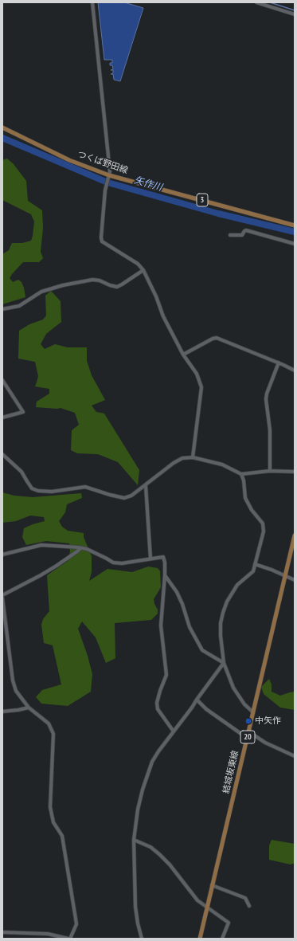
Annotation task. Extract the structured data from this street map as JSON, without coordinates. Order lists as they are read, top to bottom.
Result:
{
  "streets": {
    "main road": [
      "つくば野田線",
      "3",
      "20",
      "結城坂東線"
    ]
  },
  "water": ["矢作川"],
  "places": ["中矢作"]
}
